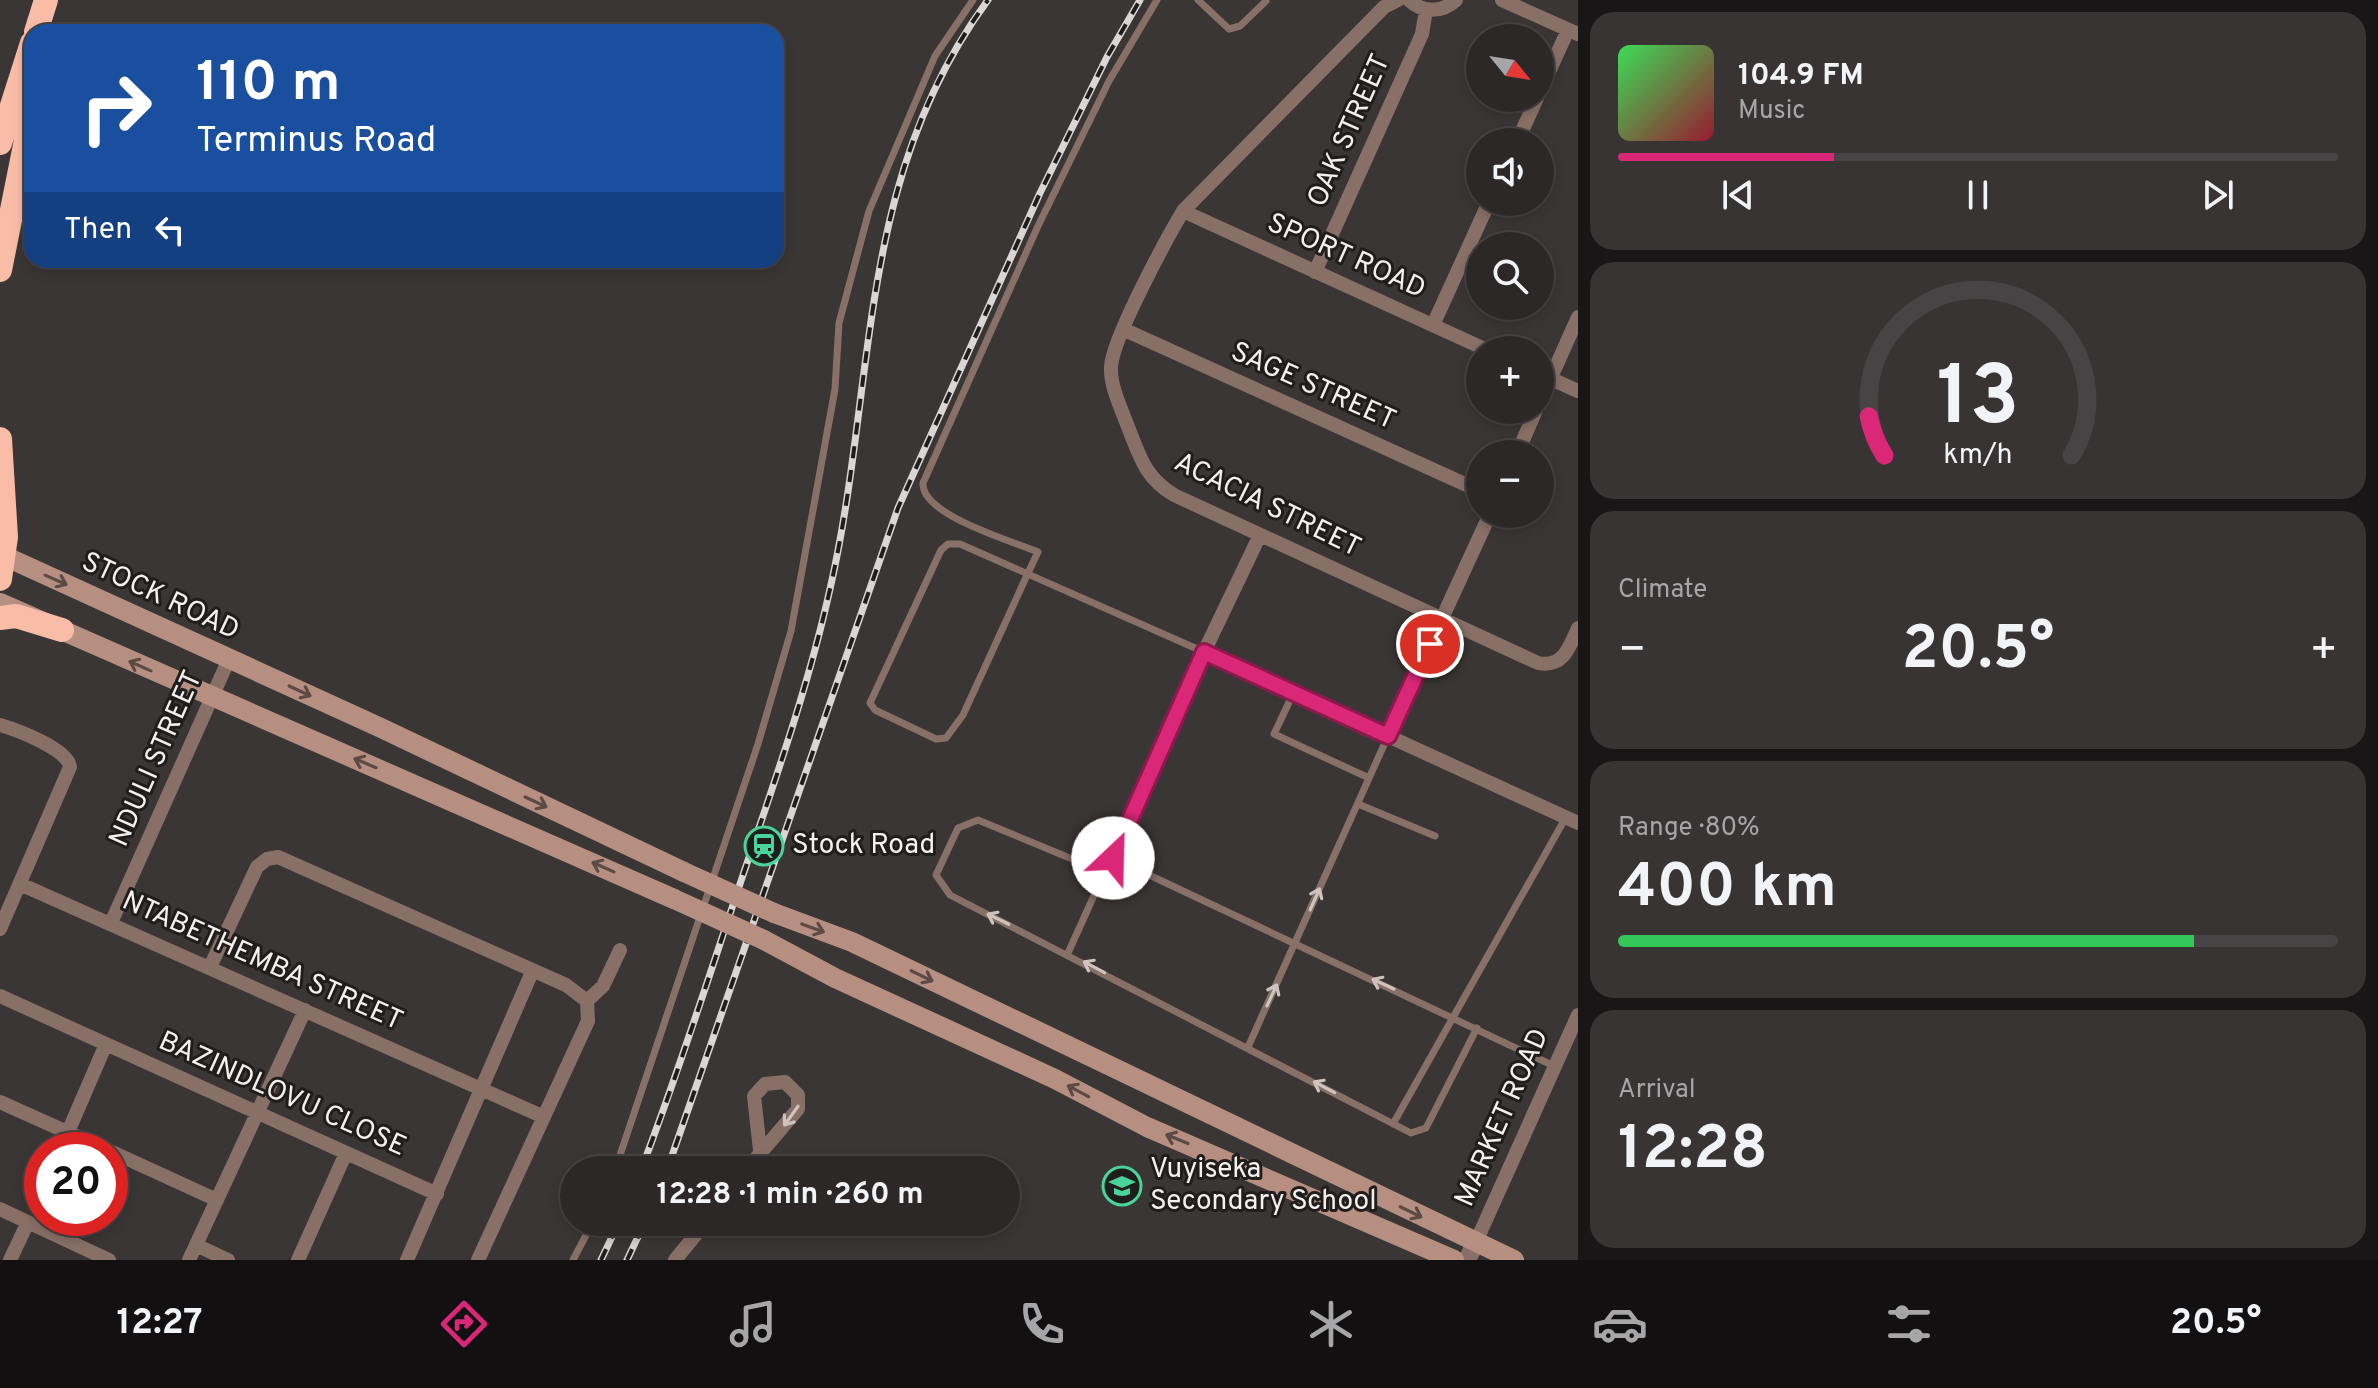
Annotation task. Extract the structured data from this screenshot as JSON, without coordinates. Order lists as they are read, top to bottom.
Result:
{
  "streets": {
    "main road": ["STOCK ROAD"],
    "street": [
      "OAK STREET",
      "SPORT ROAD",
      "SAGE STREET",
      "ACACIA STREET",
      "NDULI STREET",
      "NTABETHEMBA STREET",
      "BAZINDLOVU CLOSE",
      "MARKET ROAD"
    ]
  },
  "crossings": [
    ["OAK STREET", "SPORT ROAD"],
    ["SPORT ROAD", "ACACIA STREET"],
    ["SAGE STREET", "ACACIA STREET"],
    ["STOCK ROAD", "NDULI STREET"],
    ["STOCK ROAD", "MARKET ROAD"],
    ["NDULI STREET", "NTABETHEMBA STREET"]
  ],
  "places": {
    "station": ["Stock Road"],
    "school or university": ["Vuyiseka Secondary School"]
  },
  "north": "bottom right",
  "page": {
    "map_buttons": ["+", "−"],
    "turn": ["110 m", "Terminus Road"],
    "song": ["104.9 FM", "Music"],
    "then": "Then",
    "tile": [
      "Climate",
      ["Range · 80%", "400 km"],
      ["Arrival", "12:28"]
    ],
    "heat": ["−", "20.5°", "+"],
    "limit": "20",
    "trip": "12:28 · 1 min · 260 m",
    "tabs": ["12:27", "20.5°"],
    "gauge": ["13", "km/h"]
  }
}
